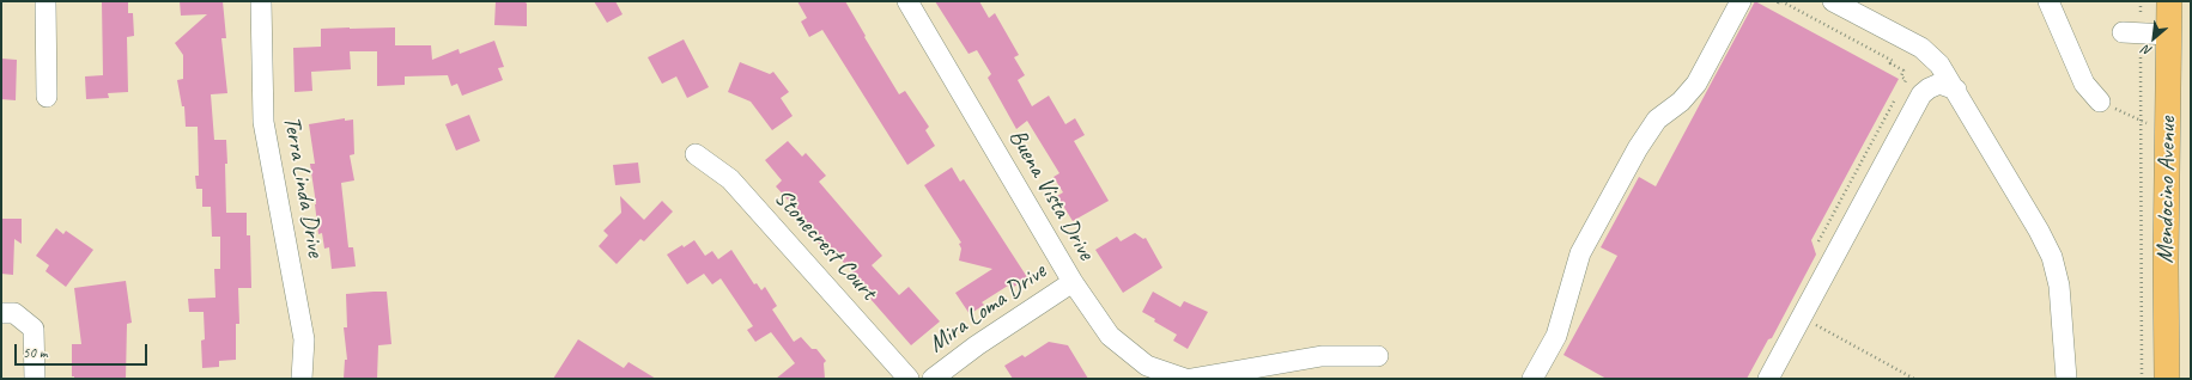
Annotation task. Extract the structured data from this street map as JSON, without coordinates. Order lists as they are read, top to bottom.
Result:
{
  "streets": {
    "main road": ["Mendocino Avenue"],
    "street": [
      "Terra Linda Drive",
      "Buena Vista Drive",
      "Stonecrest Court",
      "Mira Loma Drive"
    ]
  },
  "crossings": [
    ["Buena Vista Drive", "Mira Loma Drive"]
  ],
  "scale_bar": "50 m",
  "north": "bottom left"
}
